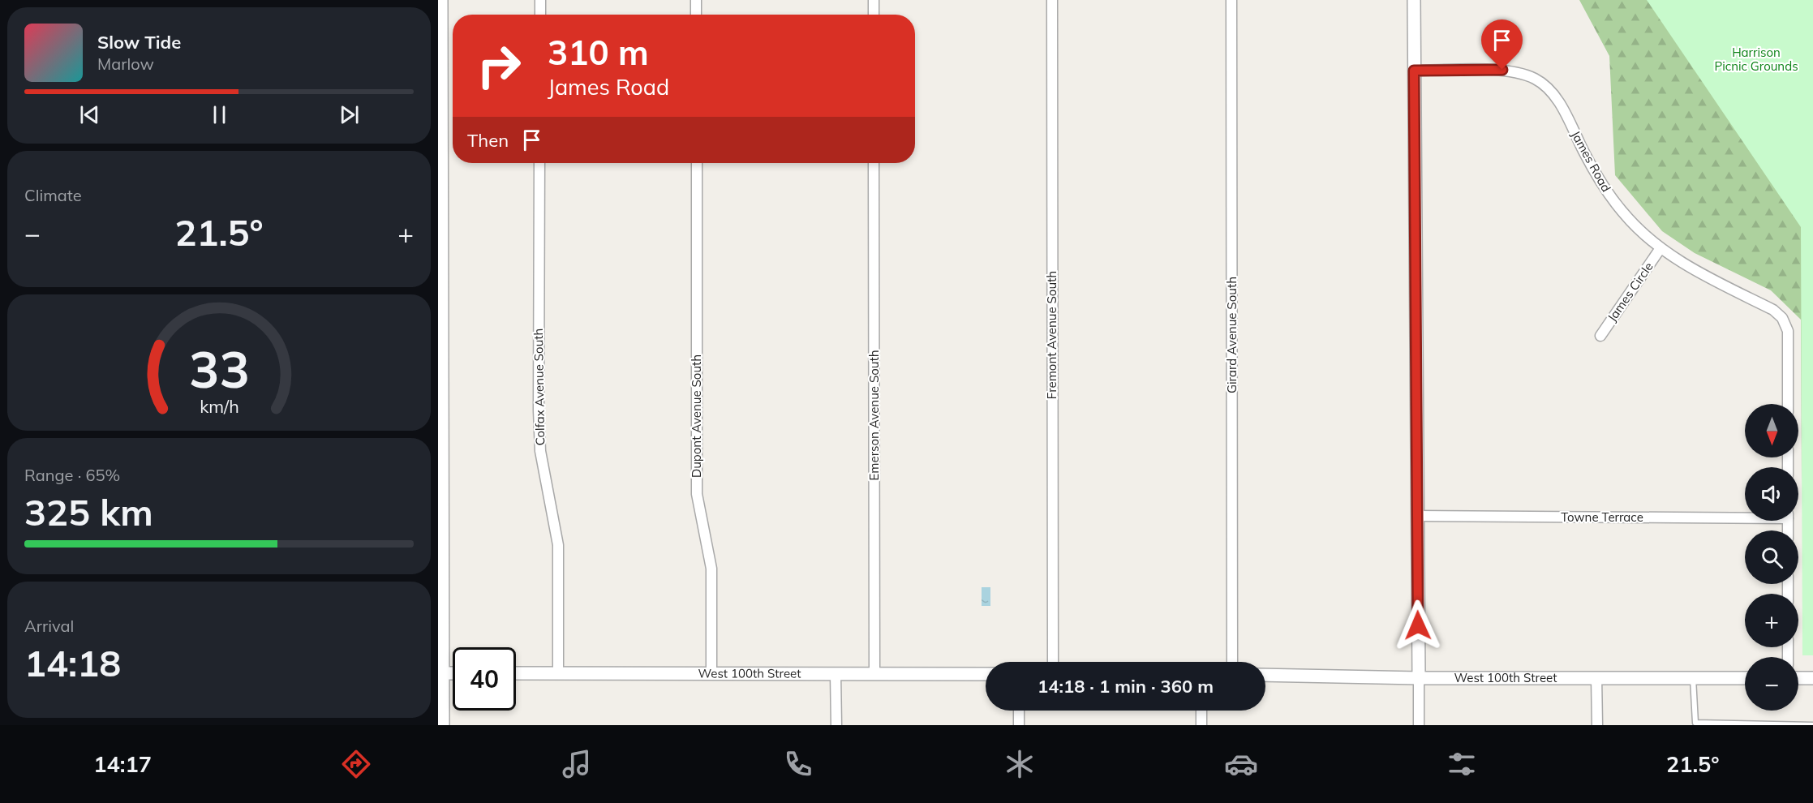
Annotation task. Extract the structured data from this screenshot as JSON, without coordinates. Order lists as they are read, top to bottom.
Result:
{
  "streets": {
    "street": [
      "James Road",
      "James Circle",
      "Fremont Avenue South",
      "Girard Avenue South",
      "Colfax Avenue South",
      "Emerson Avenue South",
      "Dupont Avenue South",
      "Towne Terrace",
      "West 100th Street"
    ]
  },
  "crossings": [
    ["James Road", "James Circle"],
    ["Colfax Avenue South", "West 100th Street"],
    ["Emerson Avenue South", "West 100th Street"],
    ["Dupont Avenue South", "West 100th Street"]
  ],
  "parks": ["Harrison Picnic Grounds"],
  "north": "bottom",
  "page": {
    "turn": ["310 m", "James Road"],
    "song": ["Slow Tide", "Marlow"],
    "then": "Then",
    "tile": [
      "Climate",
      ["Range · 65%", "325 km"],
      ["Arrival", "14:18"]
    ],
    "heat": ["−", "21.5°", "+"],
    "map_buttons": ["+", "−"],
    "limit": "40",
    "trip": "14:18 · 1 min · 360 m",
    "tabs": ["14:17", "21.5°"],
    "gauge": ["33", "km/h"]
  }
}
